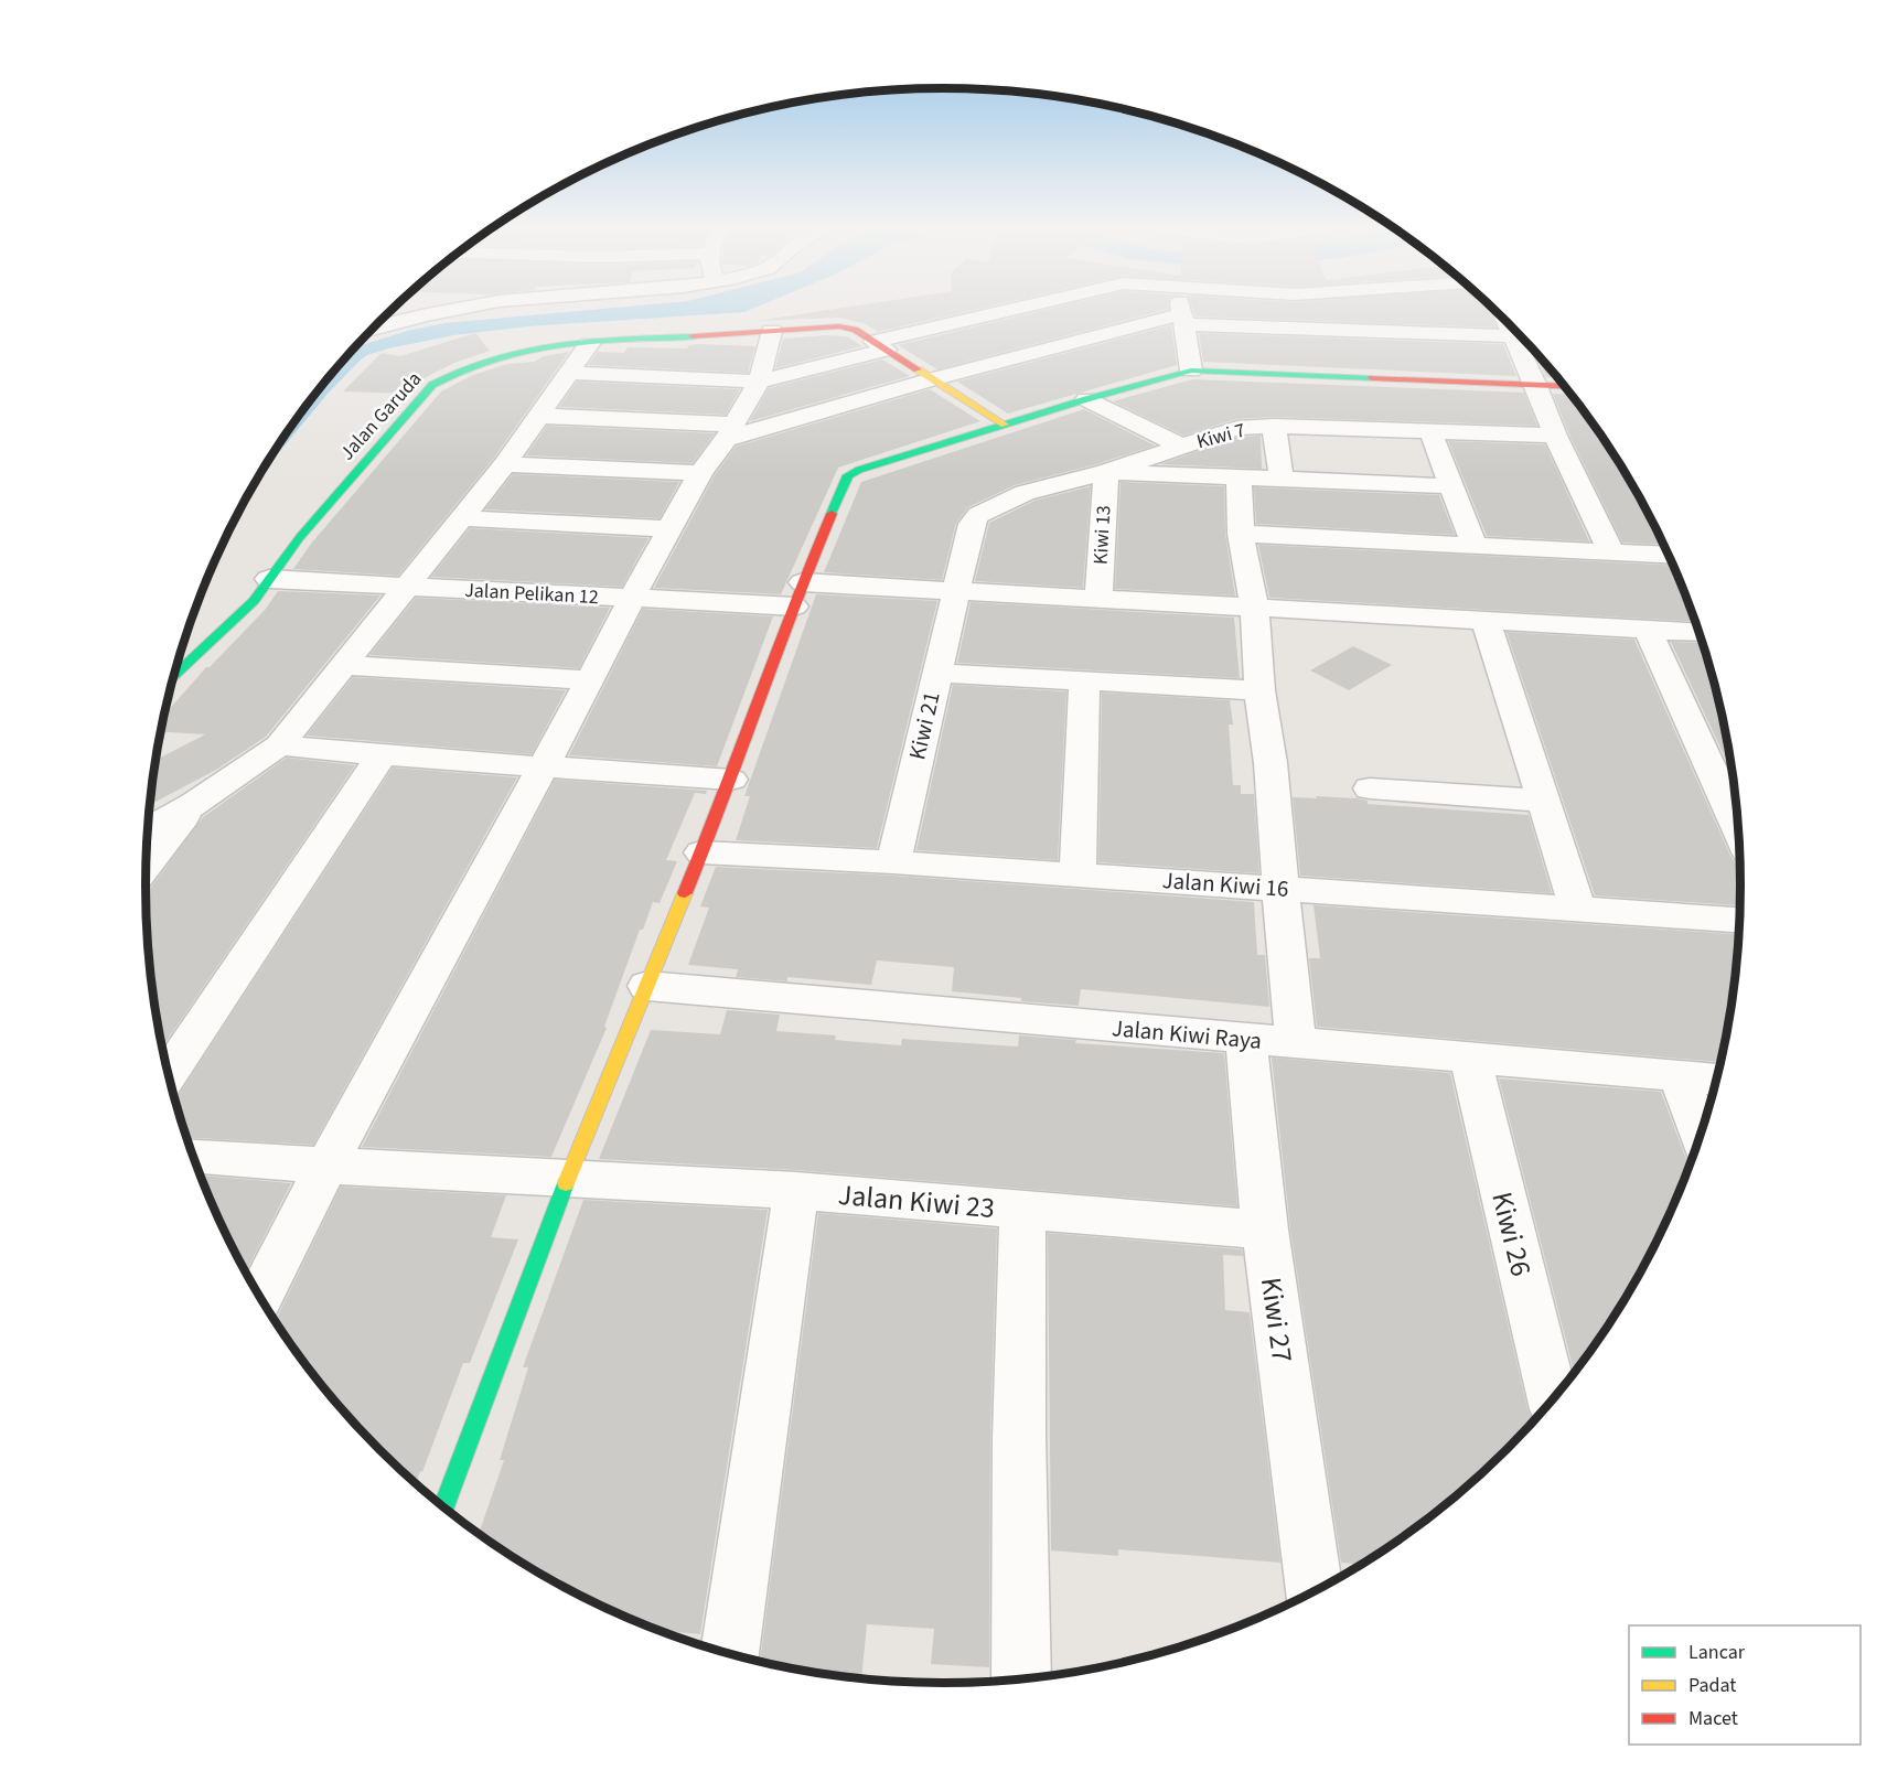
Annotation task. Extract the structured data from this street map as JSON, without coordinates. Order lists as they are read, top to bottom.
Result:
{
  "streets": {
    "street": [
      "Jalan Garuda",
      "Kiwi 7",
      "Kiwi 13",
      "Jalan Pelikan 12",
      "Kiwi 21",
      "Jalan Kiwi 16",
      "Jalan Kiwi Raya",
      "Jalan Kiwi 23",
      "Kiwi 26",
      "Kiwi 27"
    ]
  },
  "crossings": [
    ["Jalan Garuda", "Jalan Pelikan 12"],
    ["Kiwi 7", "Kiwi 13"],
    ["Kiwi 7", "Jalan Pelikan 12"],
    ["Kiwi 7", "Kiwi 21"],
    ["Kiwi 13", "Jalan Pelikan 12"],
    ["Jalan Pelikan 12", "Kiwi 21"],
    ["Kiwi 21", "Jalan Kiwi 16"],
    ["Jalan Kiwi Raya", "Kiwi 26"],
    ["Jalan Kiwi Raya", "Kiwi 27"],
    ["Jalan Kiwi 23", "Kiwi 27"]
  ],
  "legend": ["Lancar", "Padat", "Macet"]
}
